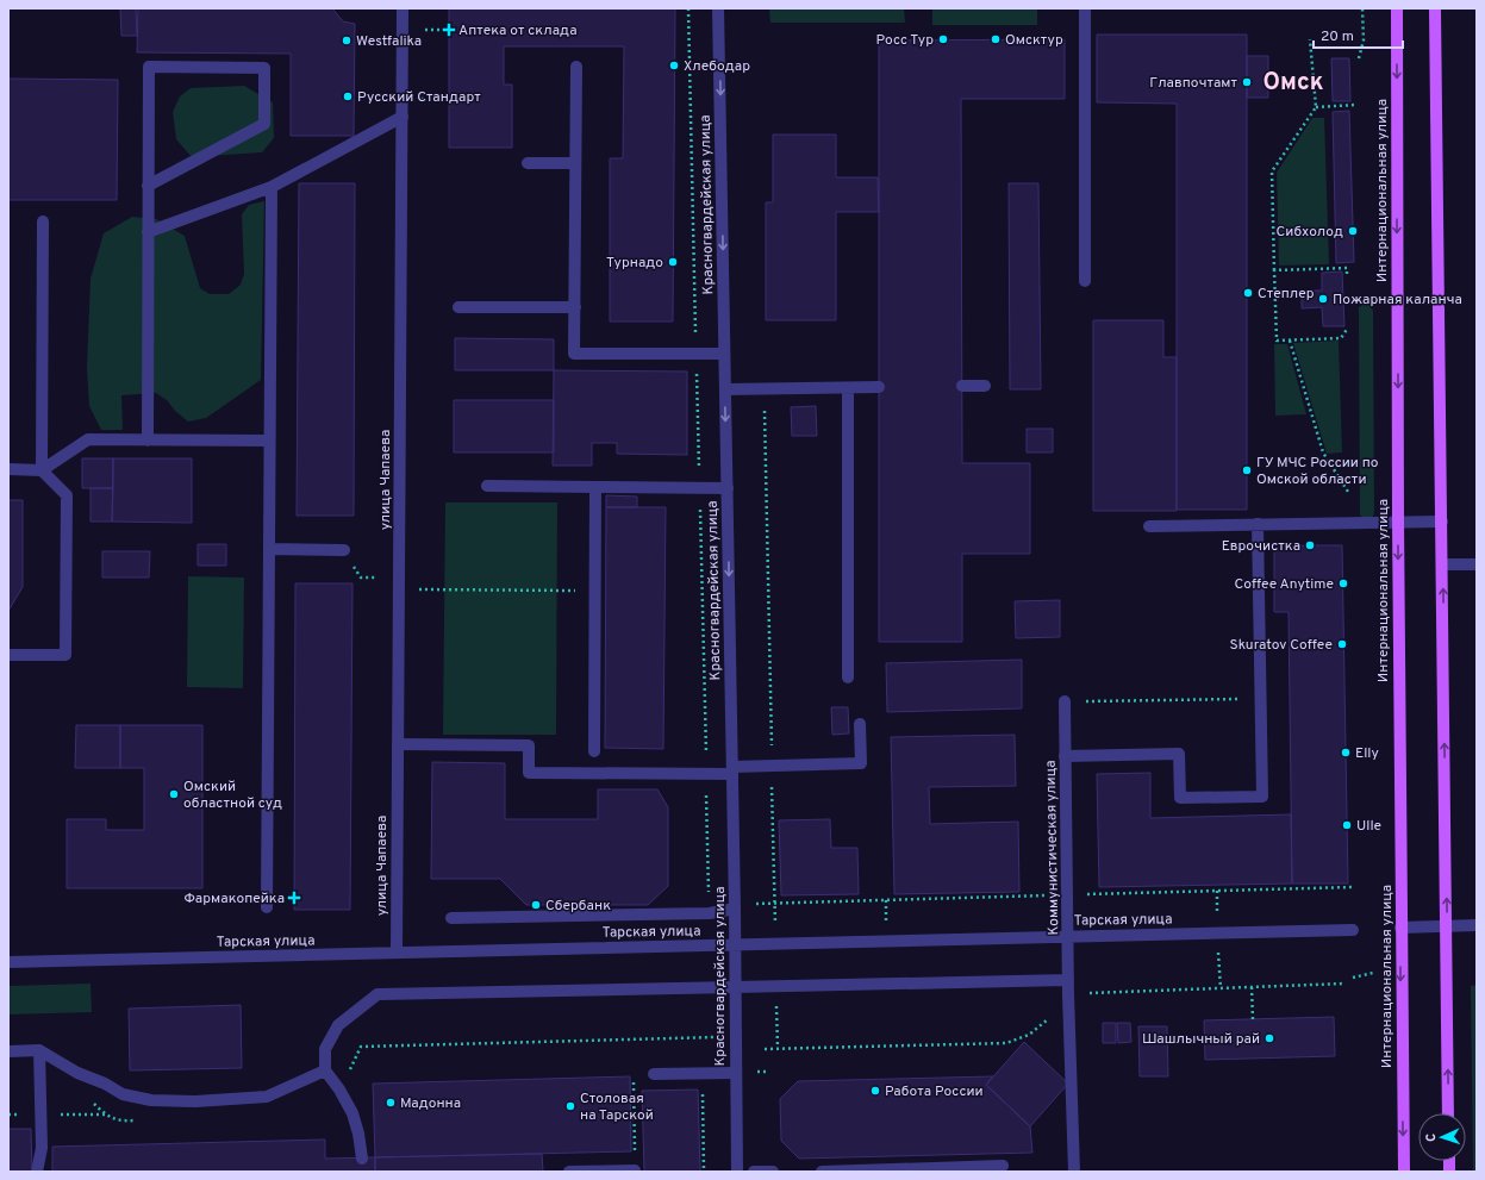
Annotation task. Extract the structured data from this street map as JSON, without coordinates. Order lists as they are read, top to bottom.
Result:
{
  "streets": {
    "main road": ["Интернациональная улица"],
    "street": [
      "Красногвардейская улица",
      "улица Чапаева",
      "Коммунистическая улица",
      "Тарская улица"
    ]
  },
  "crossings": [
    ["Красногвардейская улица", "Тарская улица"],
    ["улица Чапаева", "Тарская улица"],
    ["Коммунистическая улица", "Тарская улица"]
  ],
  "one_way": ["Красногвардейская улица"],
  "districts": ["Омск"],
  "places": {
    "health": ["Аптека от склада", "Фармакопейка"],
    "other": [
      "Росс Тур",
      "Омсктур",
      "Westfalika",
      "Хлебодар",
      "Главпочтамт",
      "Русский Стандарт",
      "Сибхолод",
      "Турнадо",
      "Степлер",
      "Пожарная каланча",
      "ГУ МЧС России по Омской области",
      "Еврочистка",
      "Coffee Anytime",
      "Skuratov Coffee",
      "Elly",
      "Омский областной суд",
      "Ulle",
      "Сбербанк",
      "Шашлычный рай",
      "Работа России",
      "Мадонна",
      "Столовая на Тарской"
    ]
  },
  "scale_bar": "20 m",
  "north": "left"
}
